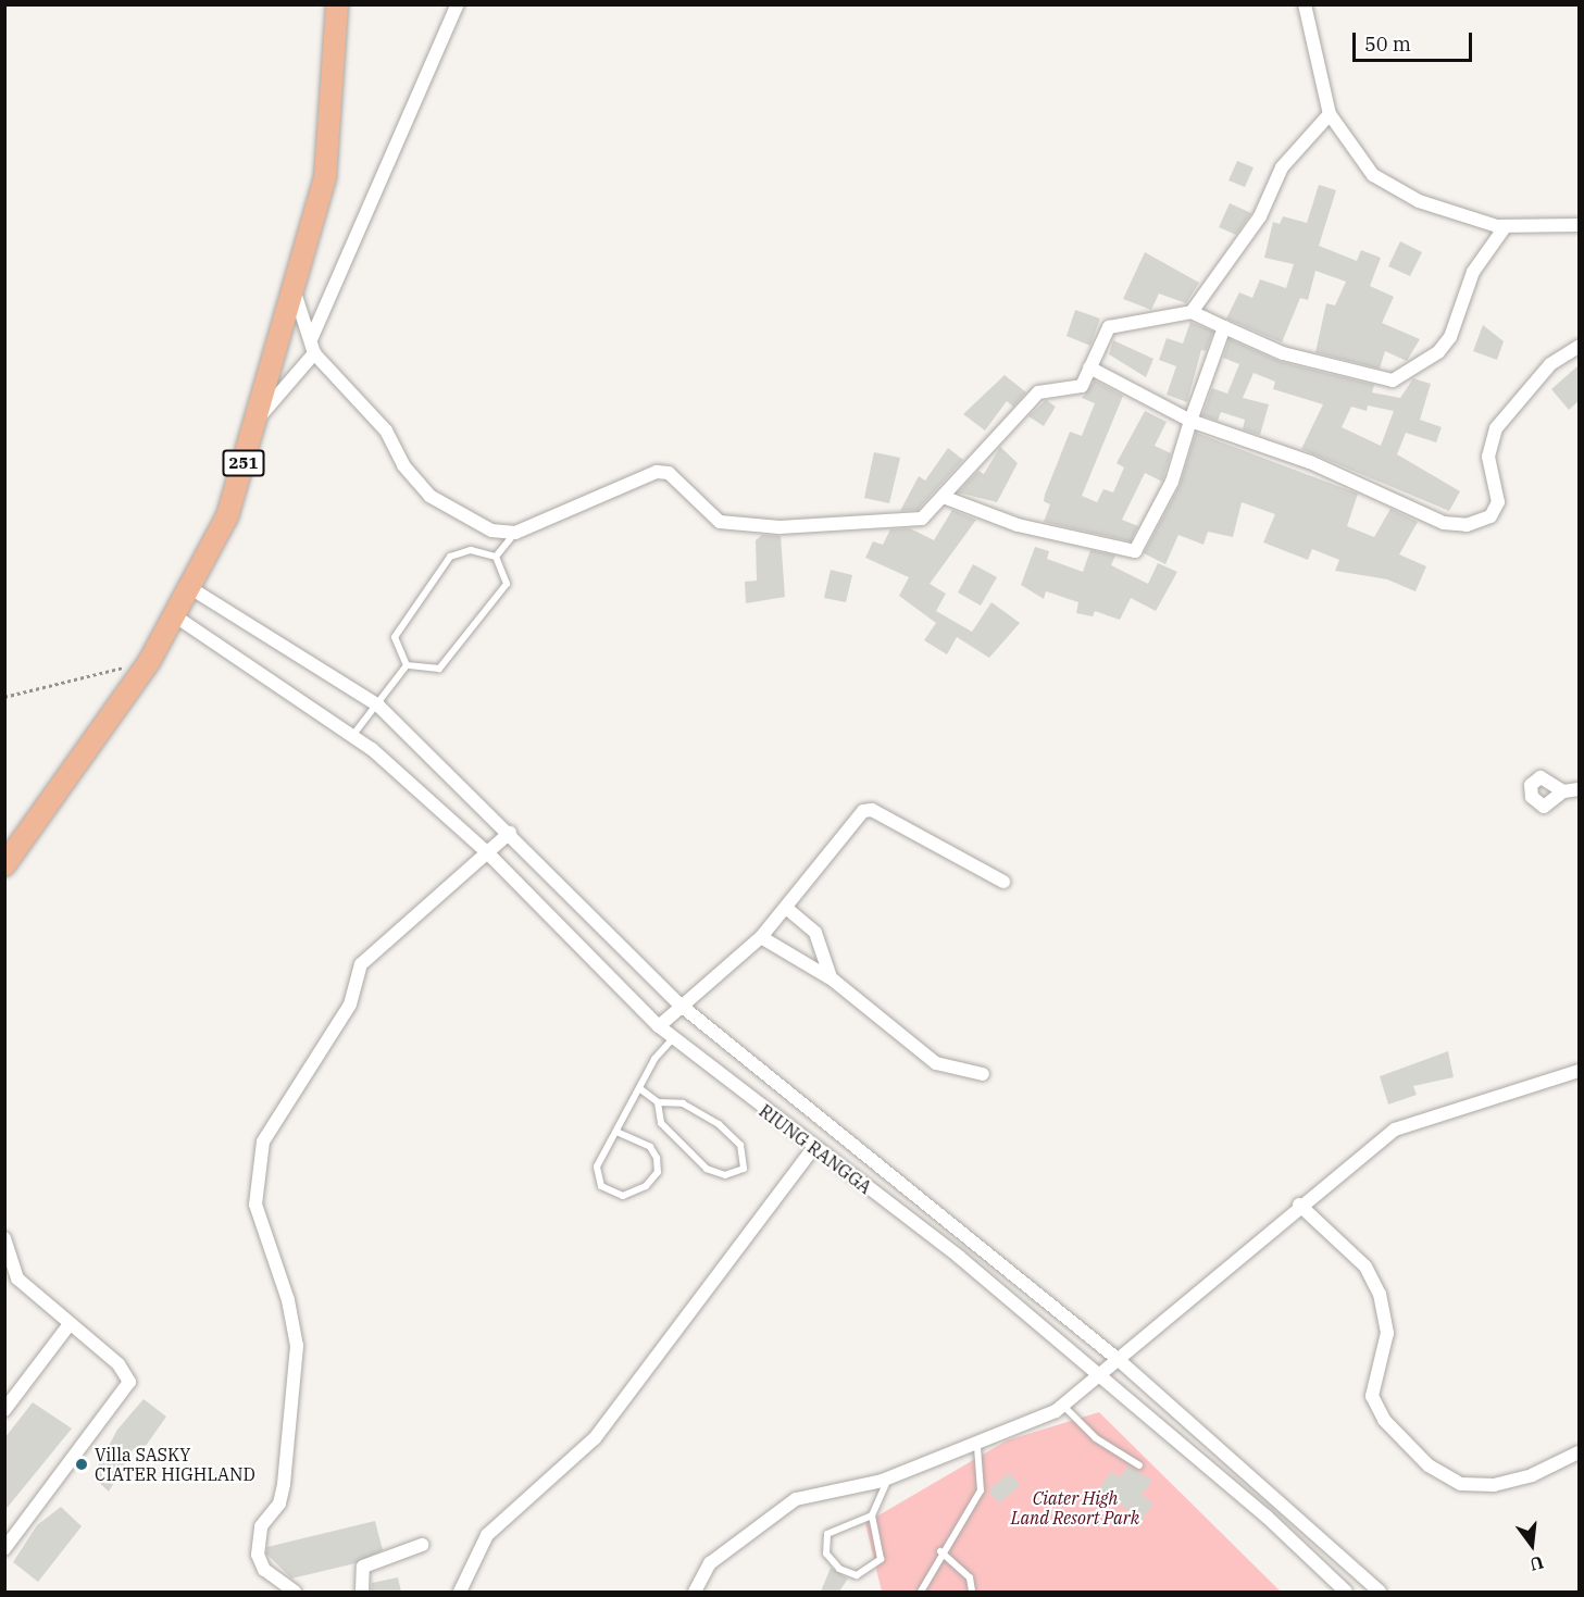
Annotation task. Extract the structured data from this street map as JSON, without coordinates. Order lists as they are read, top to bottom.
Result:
{
  "streets": {
    "main road": ["251"],
    "street": ["RIUNG RANGGA"]
  },
  "crossings": [
    ["251", "RIUNG RANGGA"]
  ],
  "parks": ["Ciater High Land Resort Park"],
  "places": ["Villa SASKY CIATER HIGHLAND"],
  "scale_bar": "50 m",
  "north": "bottom"
}
